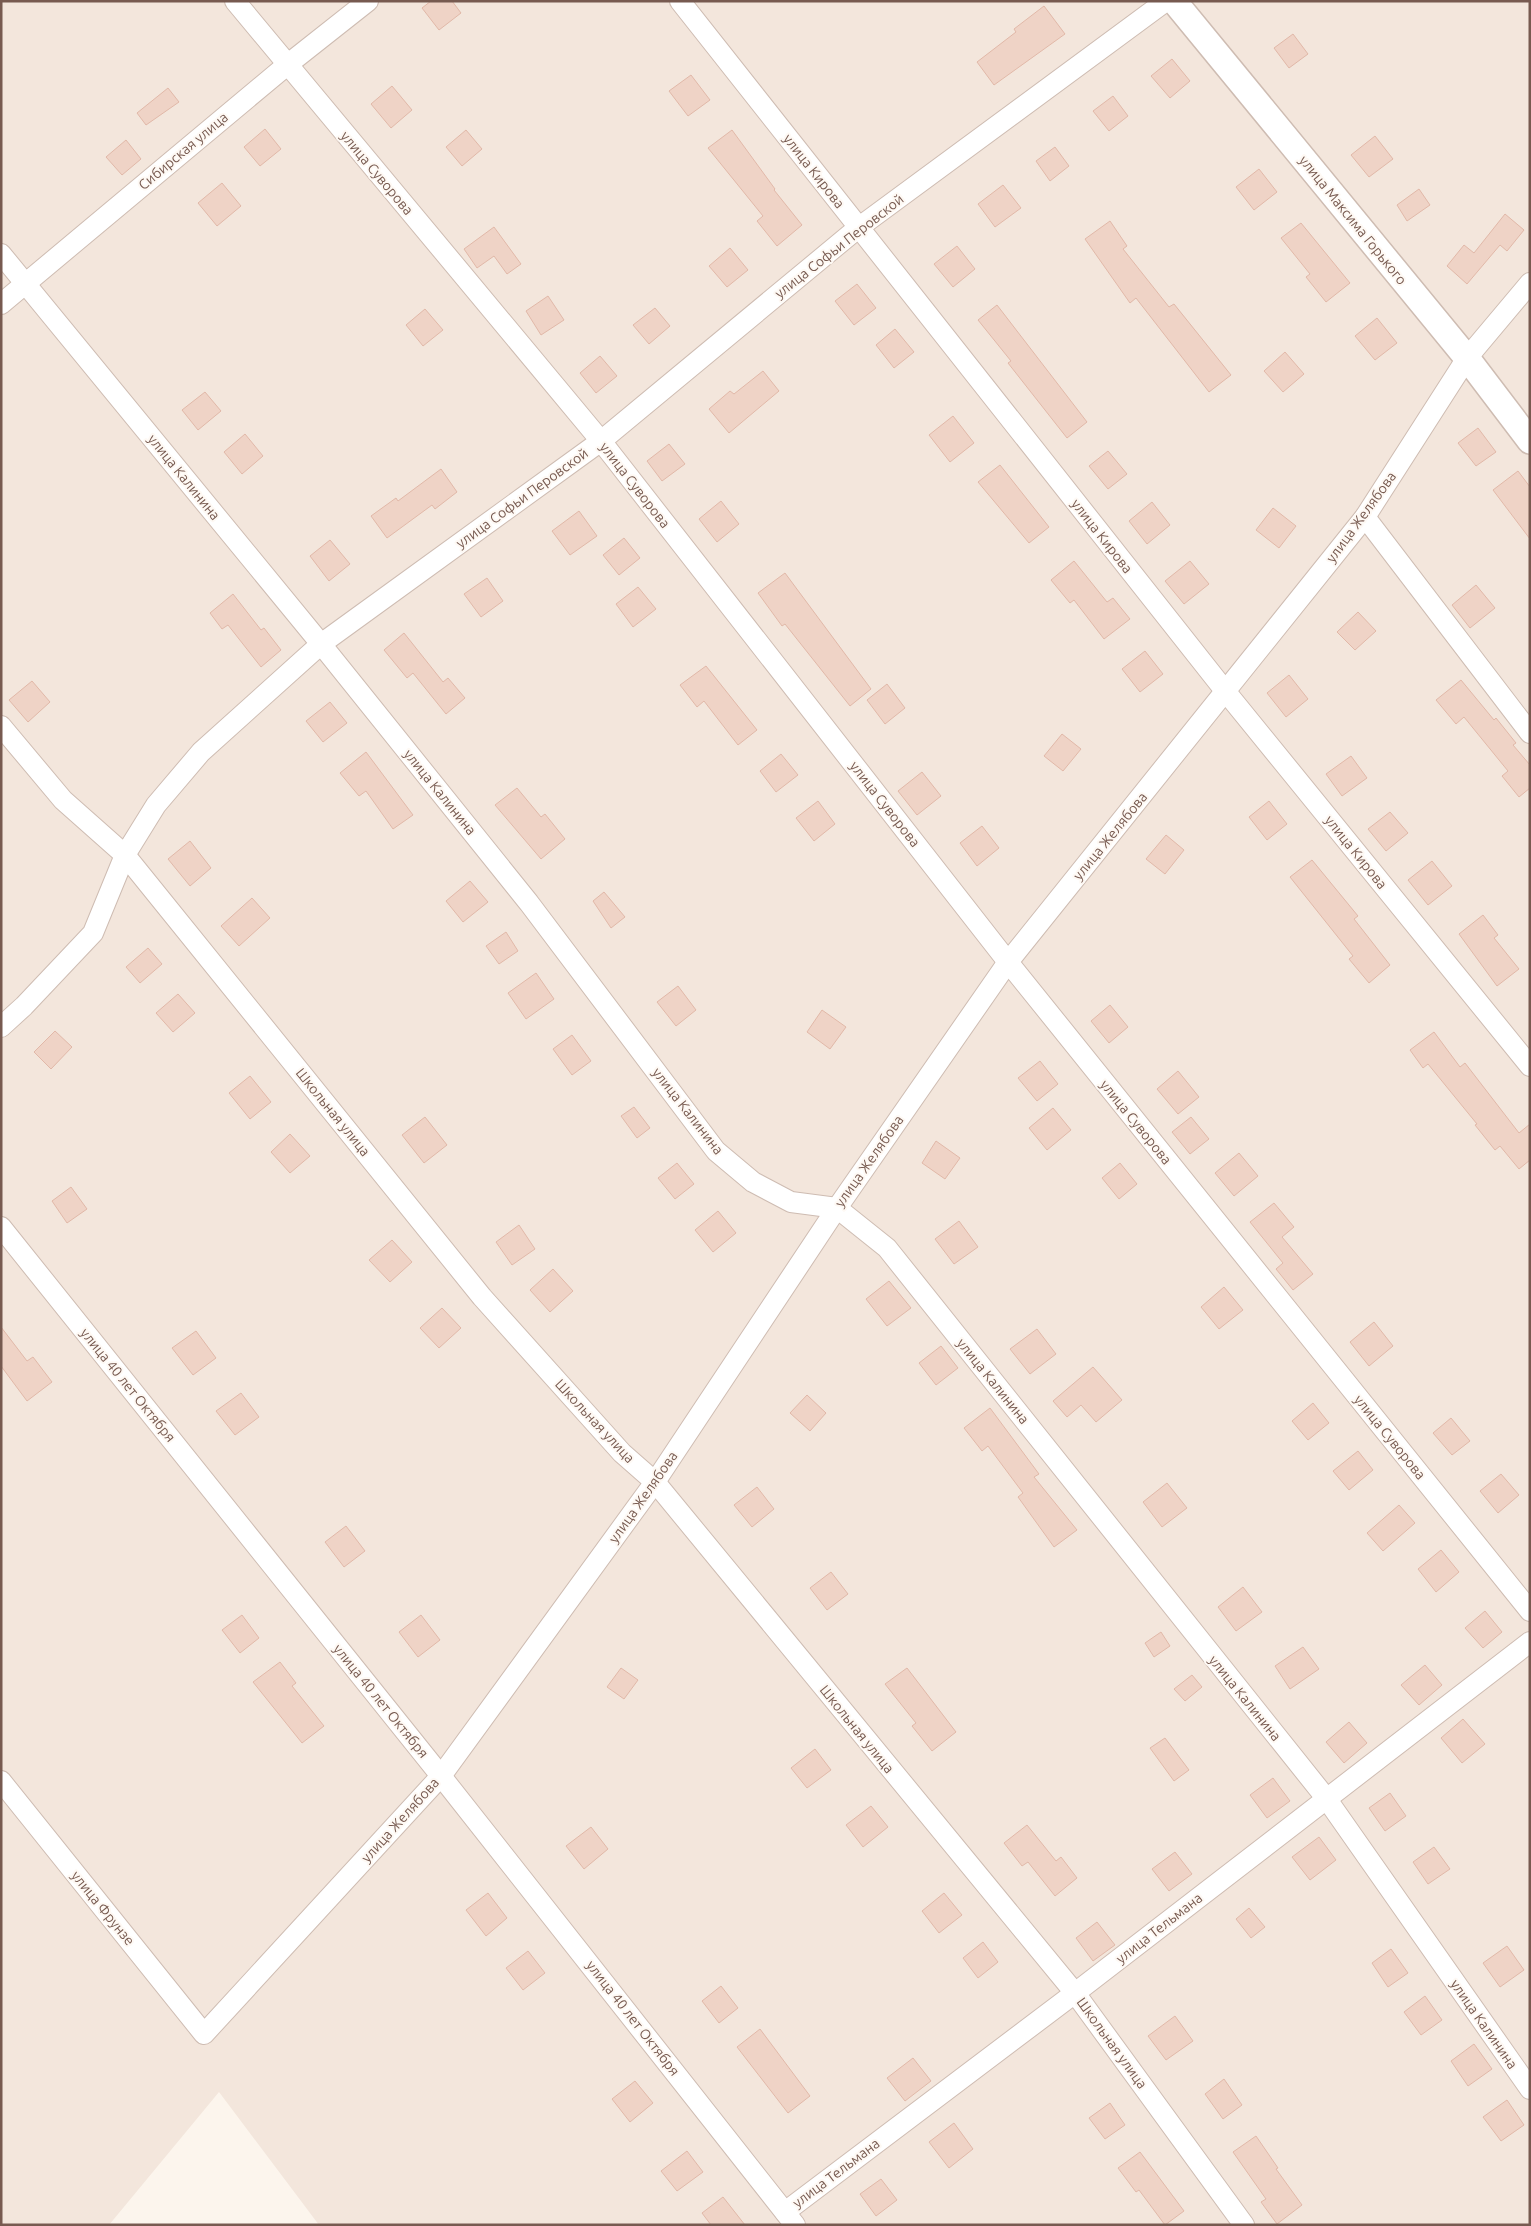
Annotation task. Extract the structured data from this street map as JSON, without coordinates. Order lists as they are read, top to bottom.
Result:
{
  "streets": {
    "street": [
      "Сибирская улица",
      "улица Кирова",
      "улица Суворова",
      "улица Максима Горького",
      "улица Софьи Перовской",
      "улица Калинина",
      "улица Желябова",
      "Школьная улица",
      "улица 40 лет Октября",
      "улица Фрунзе",
      "улица Тельмана"
    ]
  },
  "crossings": [
    ["Сибирская улица", "улица Суворова"],
    ["Сибирская улица", "улица Калинина"],
    ["улица Кирова", "улица Софьи Перовской"],
    ["улица Кирова", "улица Желябова"],
    ["улица Суворова", "улица Софьи Перовской"],
    ["улица Суворова", "улица Желябова"],
    ["улица Максима Горького", "улица Желябова"],
    ["улица Софьи Перовской", "улица Калинина"],
    ["улица Софьи Перовской", "Школьная улица"],
    ["улица Калинина", "улица Желябова"],
    ["улица Калинина", "улица Тельмана"],
    ["улица Желябова", "Школьная улица"],
    ["улица Желябова", "улица 40 лет Октября"],
    ["улица Желябова", "улица Фрунзе"],
    ["Школьная улица", "улица Тельмана"],
    ["улица 40 лет Октября", "улица Тельмана"]
  ]
}
